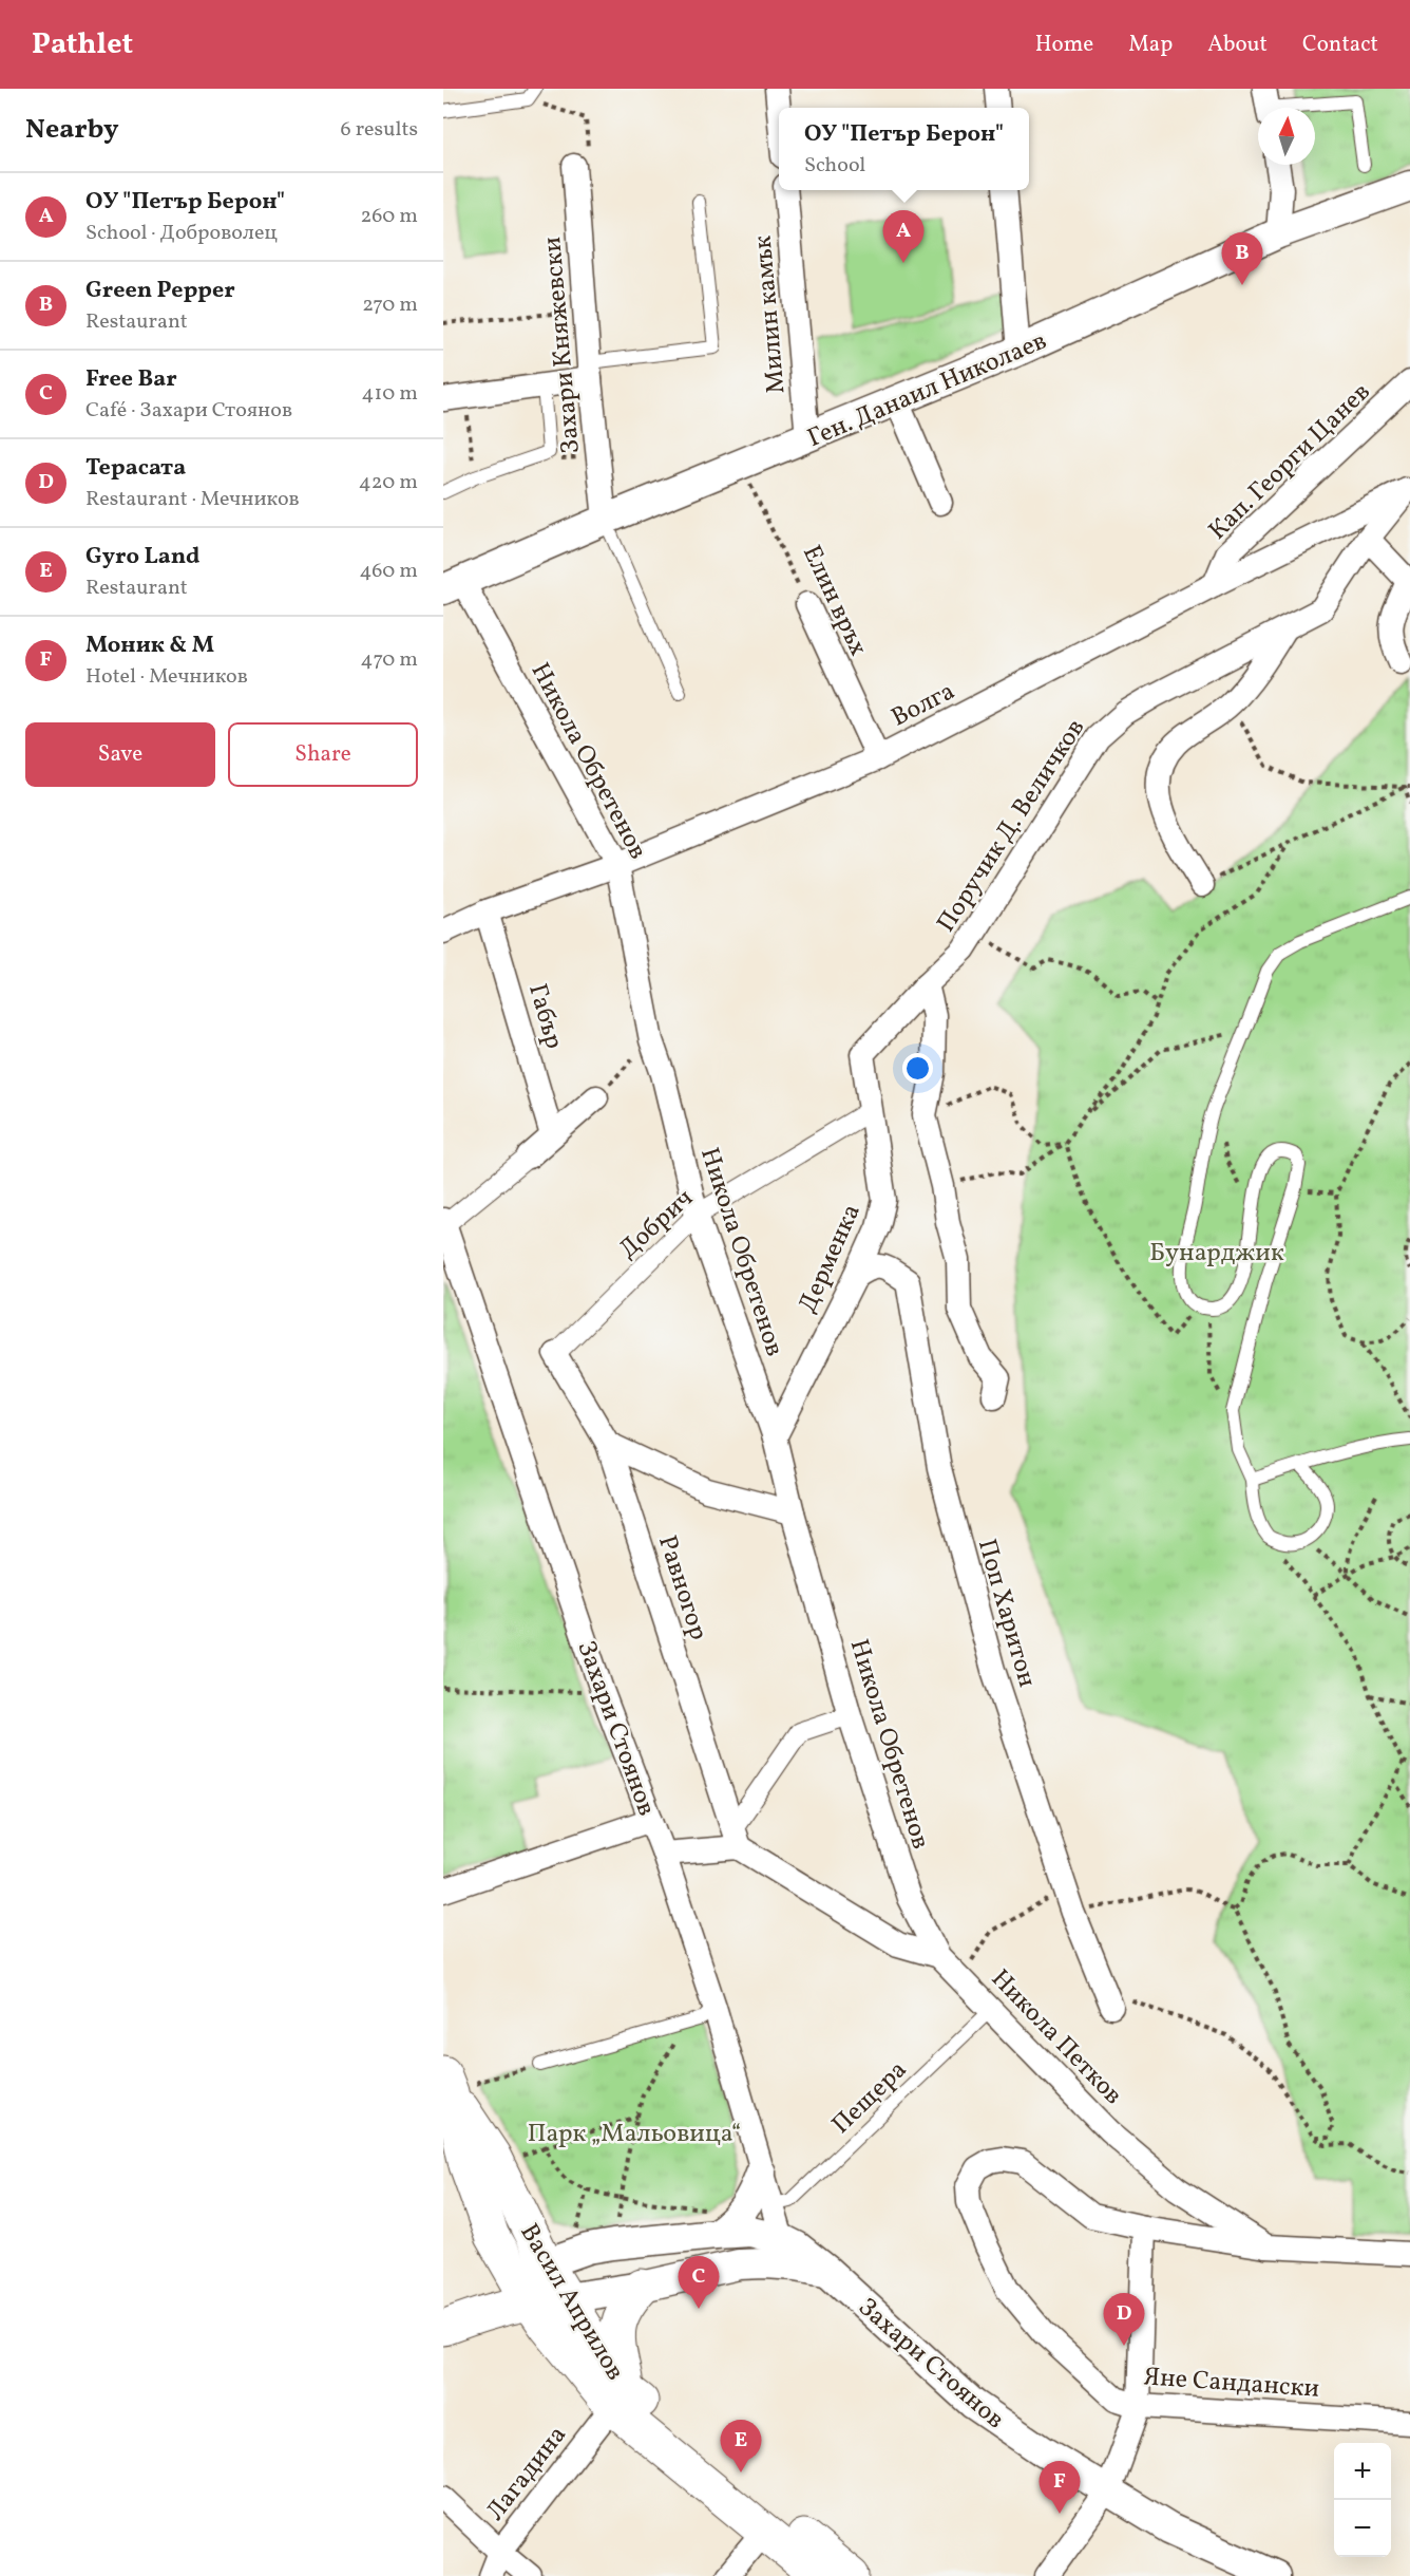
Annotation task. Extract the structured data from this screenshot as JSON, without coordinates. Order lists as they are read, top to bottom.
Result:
{
  "streets": {
    "main road": ["Васил Априлов"],
    "street": [
      "Милин камък",
      "Захари Княжевски",
      "Ген. Данаил Николаев",
      "Кап. Георги Цанев",
      "Елин връх",
      "Волга",
      "Никола Обретенов",
      "Поручик Д. Величков",
      "Габър",
      "Добрич",
      "Дерменка",
      "Равногор",
      "Поп Харитон",
      "Захари Стоянов",
      "Никола Петков",
      "Яне Сандански",
      "Лагадина"
    ],
    "lane": ["Пещера"]
  },
  "crossings": [
    ["Милин камък", "Ген. Данаил Николаев"],
    ["Захари Княжевски", "Ген. Данаил Николаев"],
    ["Ген. Данаил Николаев", "Елин връх"],
    ["Ген. Данаил Николаев", "Никола Обретенов"],
    ["Кап. Георги Цанев", "Волга"],
    ["Елин връх", "Волга"],
    ["Волга", "Никола Обретенов"],
    ["Волга", "Поручик Д. Величков"],
    ["Волга", "Габър"],
    ["Никола Обретенов", "Добрич"],
    ["Никола Обретенов", "Дерменка"],
    ["Никола Обретенов", "Никола Петков"],
    ["Поручик Д. Величков", "Дерменка"],
    ["Добрич", "Дерменка"],
    ["Добрич", "Равногор"],
    ["Дерменка", "Поп Харитон"],
    ["Равногор", "Никола Петков"],
    ["Захари Стоянов", "Пещера"],
    ["Захари Стоянов", "Васил Априлов"],
    ["Никола Петков", "Пещера"],
    ["Никола Петков", "Яне Сандански"],
    ["Васил Априлов", "Лагадина"]
  ],
  "parks": ["Бунарджик", "Парк „Мальовица“"],
  "north": "top",
  "page": {
    "header": "Pathlet",
    "nav": [
      "Home",
      "Map",
      "About",
      "Contact"
    ],
    "heading": ["Nearby", "6 results"],
    "popup": ["ОУ \"Петър Берон\"", "School"],
    "list": [
      {
        "mark": "A",
        "name": "ОУ \"Петър Берон\"",
        "note": "School · Доброволец",
        "value": "260 m"
      },
      {
        "mark": "B",
        "name": "Green Pepper",
        "note": "Restaurant",
        "value": "270 m"
      },
      {
        "mark": "C",
        "name": "Free Bar",
        "note": "Café · Захари Стоянов",
        "value": "410 m"
      },
      {
        "mark": "D",
        "name": "Терасата",
        "note": "Restaurant · Мечников",
        "value": "420 m"
      },
      {
        "mark": "E",
        "name": "Gyro Land",
        "note": "Restaurant",
        "value": "460 m"
      },
      {
        "mark": "F",
        "name": "Моник & М",
        "note": "Hotel · Мечников",
        "value": "470 m"
      }
    ],
    "pins": [
      "A",
      "B",
      "C",
      "D",
      "E",
      "F"
    ],
    "buttons": ["Save", "Share"],
    "map_buttons": ["+", "−"]
  }
}
